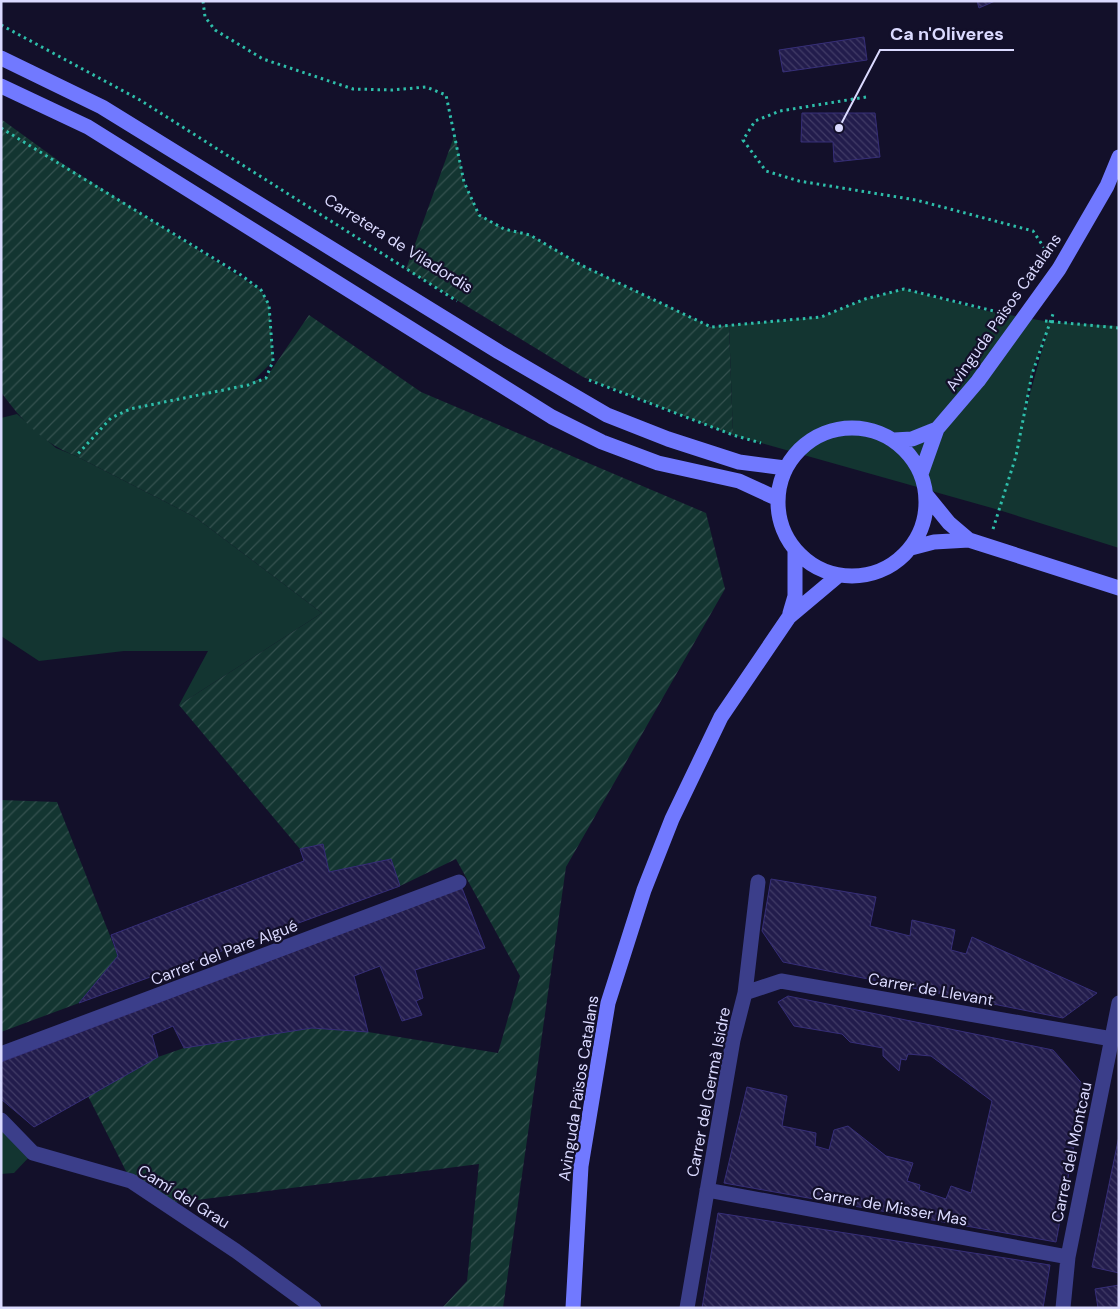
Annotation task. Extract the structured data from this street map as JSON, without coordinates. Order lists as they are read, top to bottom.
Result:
{
  "streets": {
    "street": [
      "Avinguda Països Catalans",
      "Carrer del Pare Algué",
      "Carrer de Llevant",
      "Carrer del Germà Isidre",
      "Carrer del Montcau",
      "Camí del Grau",
      "Carrer de Misser Mas"
    ],
    "path": ["Carretera de Viladordis"]
  },
  "crossings": [
    ["Carrer de Llevant", "Carrer del Germà Isidre"],
    ["Carrer de Llevant", "Carrer del Montcau"],
    ["Carrer del Germà Isidre", "Carrer de Misser Mas"],
    ["Carrer del Montcau", "Carrer de Misser Mas"]
  ],
  "places": ["Ca n'Oliveres"]
}
